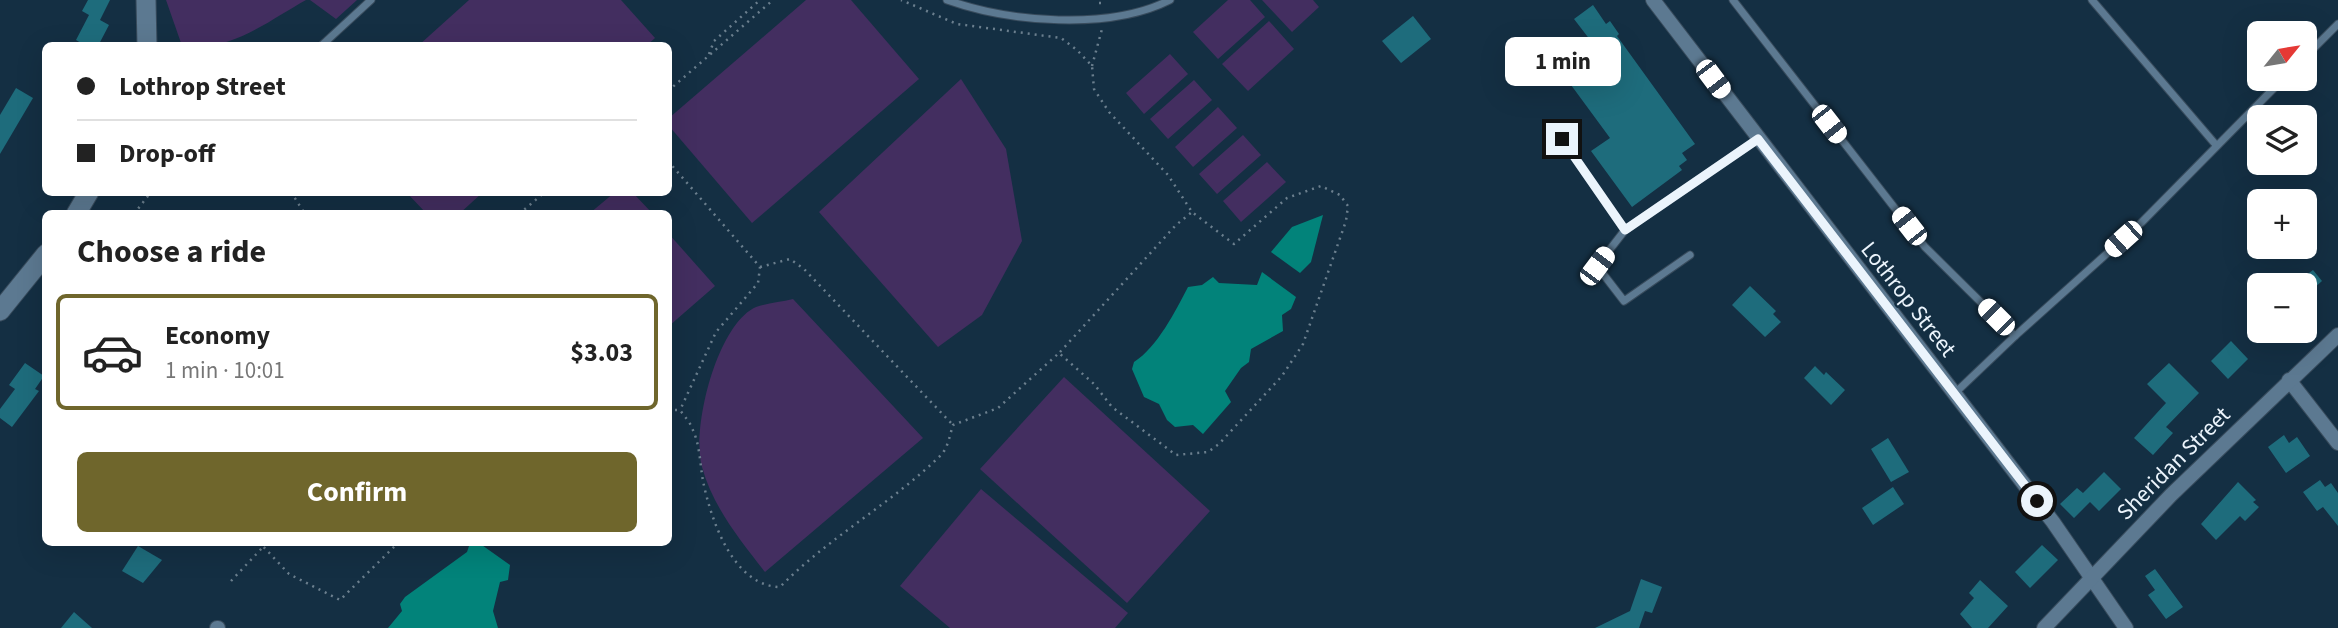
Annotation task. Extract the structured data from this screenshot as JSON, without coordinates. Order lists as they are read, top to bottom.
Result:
{
  "streets": {
    "street": ["Lothrop Street", "Sheridan Street"]
  },
  "crossings": [
    ["Lothrop Street", "Sheridan Street"]
  ],
  "north": "top right",
  "page": {
    "map_buttons": ["+", "−"],
    "bubble": "1 min",
    "banner": ["Lothrop Street", "Drop-off"],
    "heading": "Choose a ride",
    "list": [
      {
        "name": "Economy",
        "note": "1 min · 10:01",
        "value": "$3.03"
      }
    ],
    "buttons": "Confirm"
  }
}
